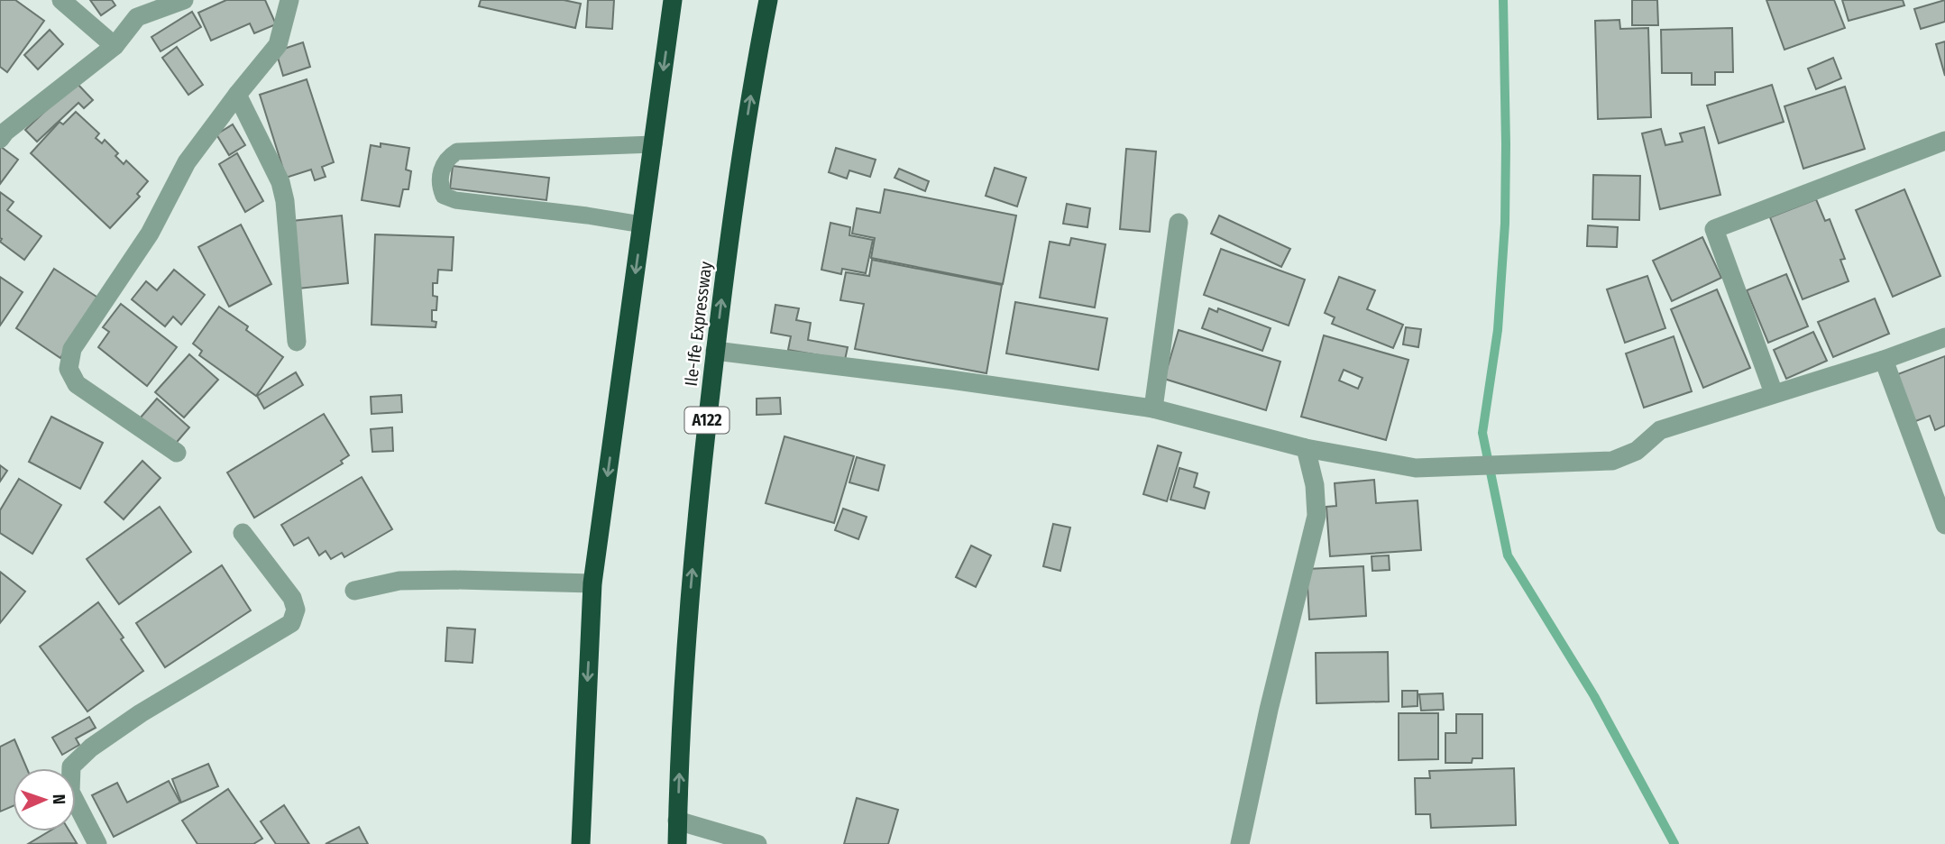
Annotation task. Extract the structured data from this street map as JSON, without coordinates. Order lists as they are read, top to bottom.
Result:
{
  "streets": {
    "highway": ["Ile-Ife Expressway", "A122"]
  },
  "north": "right"
}
